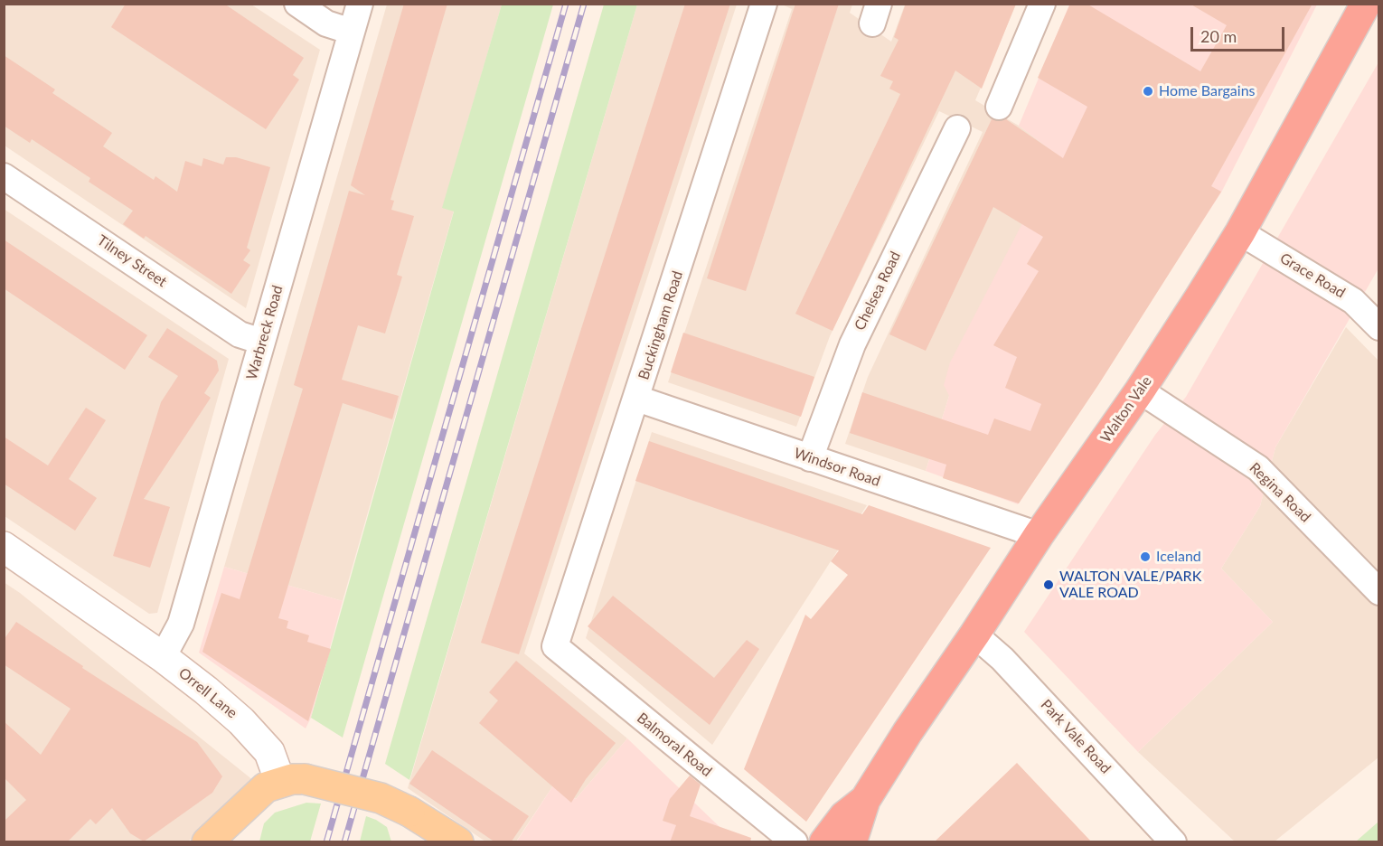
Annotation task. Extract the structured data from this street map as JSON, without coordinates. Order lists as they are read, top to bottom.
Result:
{
  "streets": {
    "highway": ["Walton Vale"],
    "street": [
      "Tilney Street",
      "Grace Road",
      "Chelsea Road",
      "Buckingham Road",
      "Warbreck Road",
      "Windsor Road",
      "Regina Road",
      "Orrell Lane",
      "Park Vale Road",
      "Balmoral Road"
    ]
  },
  "crossings": [
    ["Tilney Street", "Warbreck Road"],
    ["Grace Road", "Walton Vale"],
    ["Chelsea Road", "Windsor Road"],
    ["Buckingham Road", "Windsor Road"],
    ["Buckingham Road", "Balmoral Road"],
    ["Warbreck Road", "Orrell Lane"],
    ["Walton Vale", "Windsor Road"],
    ["Walton Vale", "Regina Road"],
    ["Walton Vale", "Park Vale Road"]
  ],
  "places": ["Home Bargains", "Iceland", "WALTON VALE/PARK VALE ROAD"],
  "scale_bar": "20 m"
}
